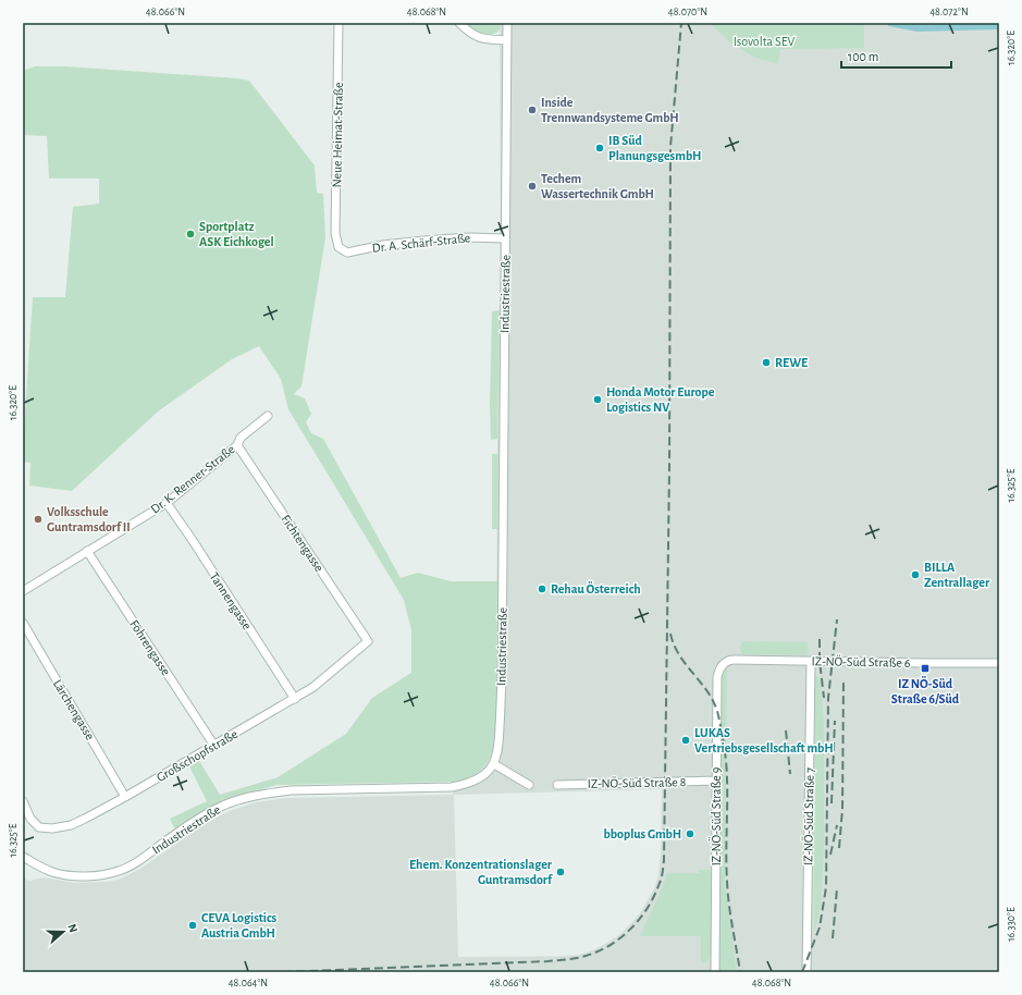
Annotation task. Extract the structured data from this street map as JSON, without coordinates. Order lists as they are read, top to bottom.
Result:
{
  "streets": {
    "street": [
      "Neue Heimat-Straße",
      "Dr. A. Schärf-Straße",
      "Industriestraße",
      "Dr. K. Renner-Straße",
      "Fichtengasse",
      "Tannengasse",
      "Föhrengasse",
      "IZ-NÖ-Süd Straße 6",
      "Lärchengasse",
      "Großschopfstraße",
      "IZ-NÖ-Süd Straße 8",
      "IZ-NÖ-Süd Straße 9",
      "IZ-NÖ-Süd Straße 7"
    ]
  },
  "crossings": [
    ["Neue Heimat-Straße", "Dr. A. Schärf-Straße"],
    ["Dr. A. Schärf-Straße", "Industriestraße"],
    ["Dr. K. Renner-Straße", "Fichtengasse"],
    ["Dr. K. Renner-Straße", "Tannengasse"],
    ["Dr. K. Renner-Straße", "Föhrengasse"],
    ["Fichtengasse", "Großschopfstraße"],
    ["Tannengasse", "Großschopfstraße"],
    ["Föhrengasse", "Großschopfstraße"],
    ["IZ-NÖ-Süd Straße 6", "IZ-NÖ-Süd Straße 9"],
    ["IZ-NÖ-Süd Straße 6", "IZ-NÖ-Süd Straße 7"],
    ["Lärchengasse", "Großschopfstraße"],
    ["IZ-NÖ-Süd Straße 8", "IZ-NÖ-Süd Straße 9"]
  ],
  "parks": ["Isovolta SEV"],
  "places": {
    "other": [
      "Inside Trennwandsysteme GmbH",
      "IB Süd PlanungsgesmbH",
      "Techem Wassertechnik GmbH",
      "Sportplatz ASK Eichkogel",
      "REWE",
      "Honda Motor Europe Logistics NV",
      "Volksschule Guntramsdorf II",
      "BILLA Zentrallager",
      "Rehau Österreich",
      "LUKAS Vertriebsgesellschaft mbH",
      "bboplus GmbH",
      "Ehem. Konzentrationslager Guntramsdorf",
      "CEVA Logistics Austria GmbH"
    ],
    "transit": ["IZ NÖ-Süd Straße 6/Süd"]
  },
  "scale_bar": "100 m",
  "north": "right",
  "coordinates": [
    "48.066°N",
    "48.068°N",
    "48.070°N",
    "48.072°N",
    "16.320°E",
    "16.325°E",
    "16.330°E",
    "48.064°N"
  ]
}
